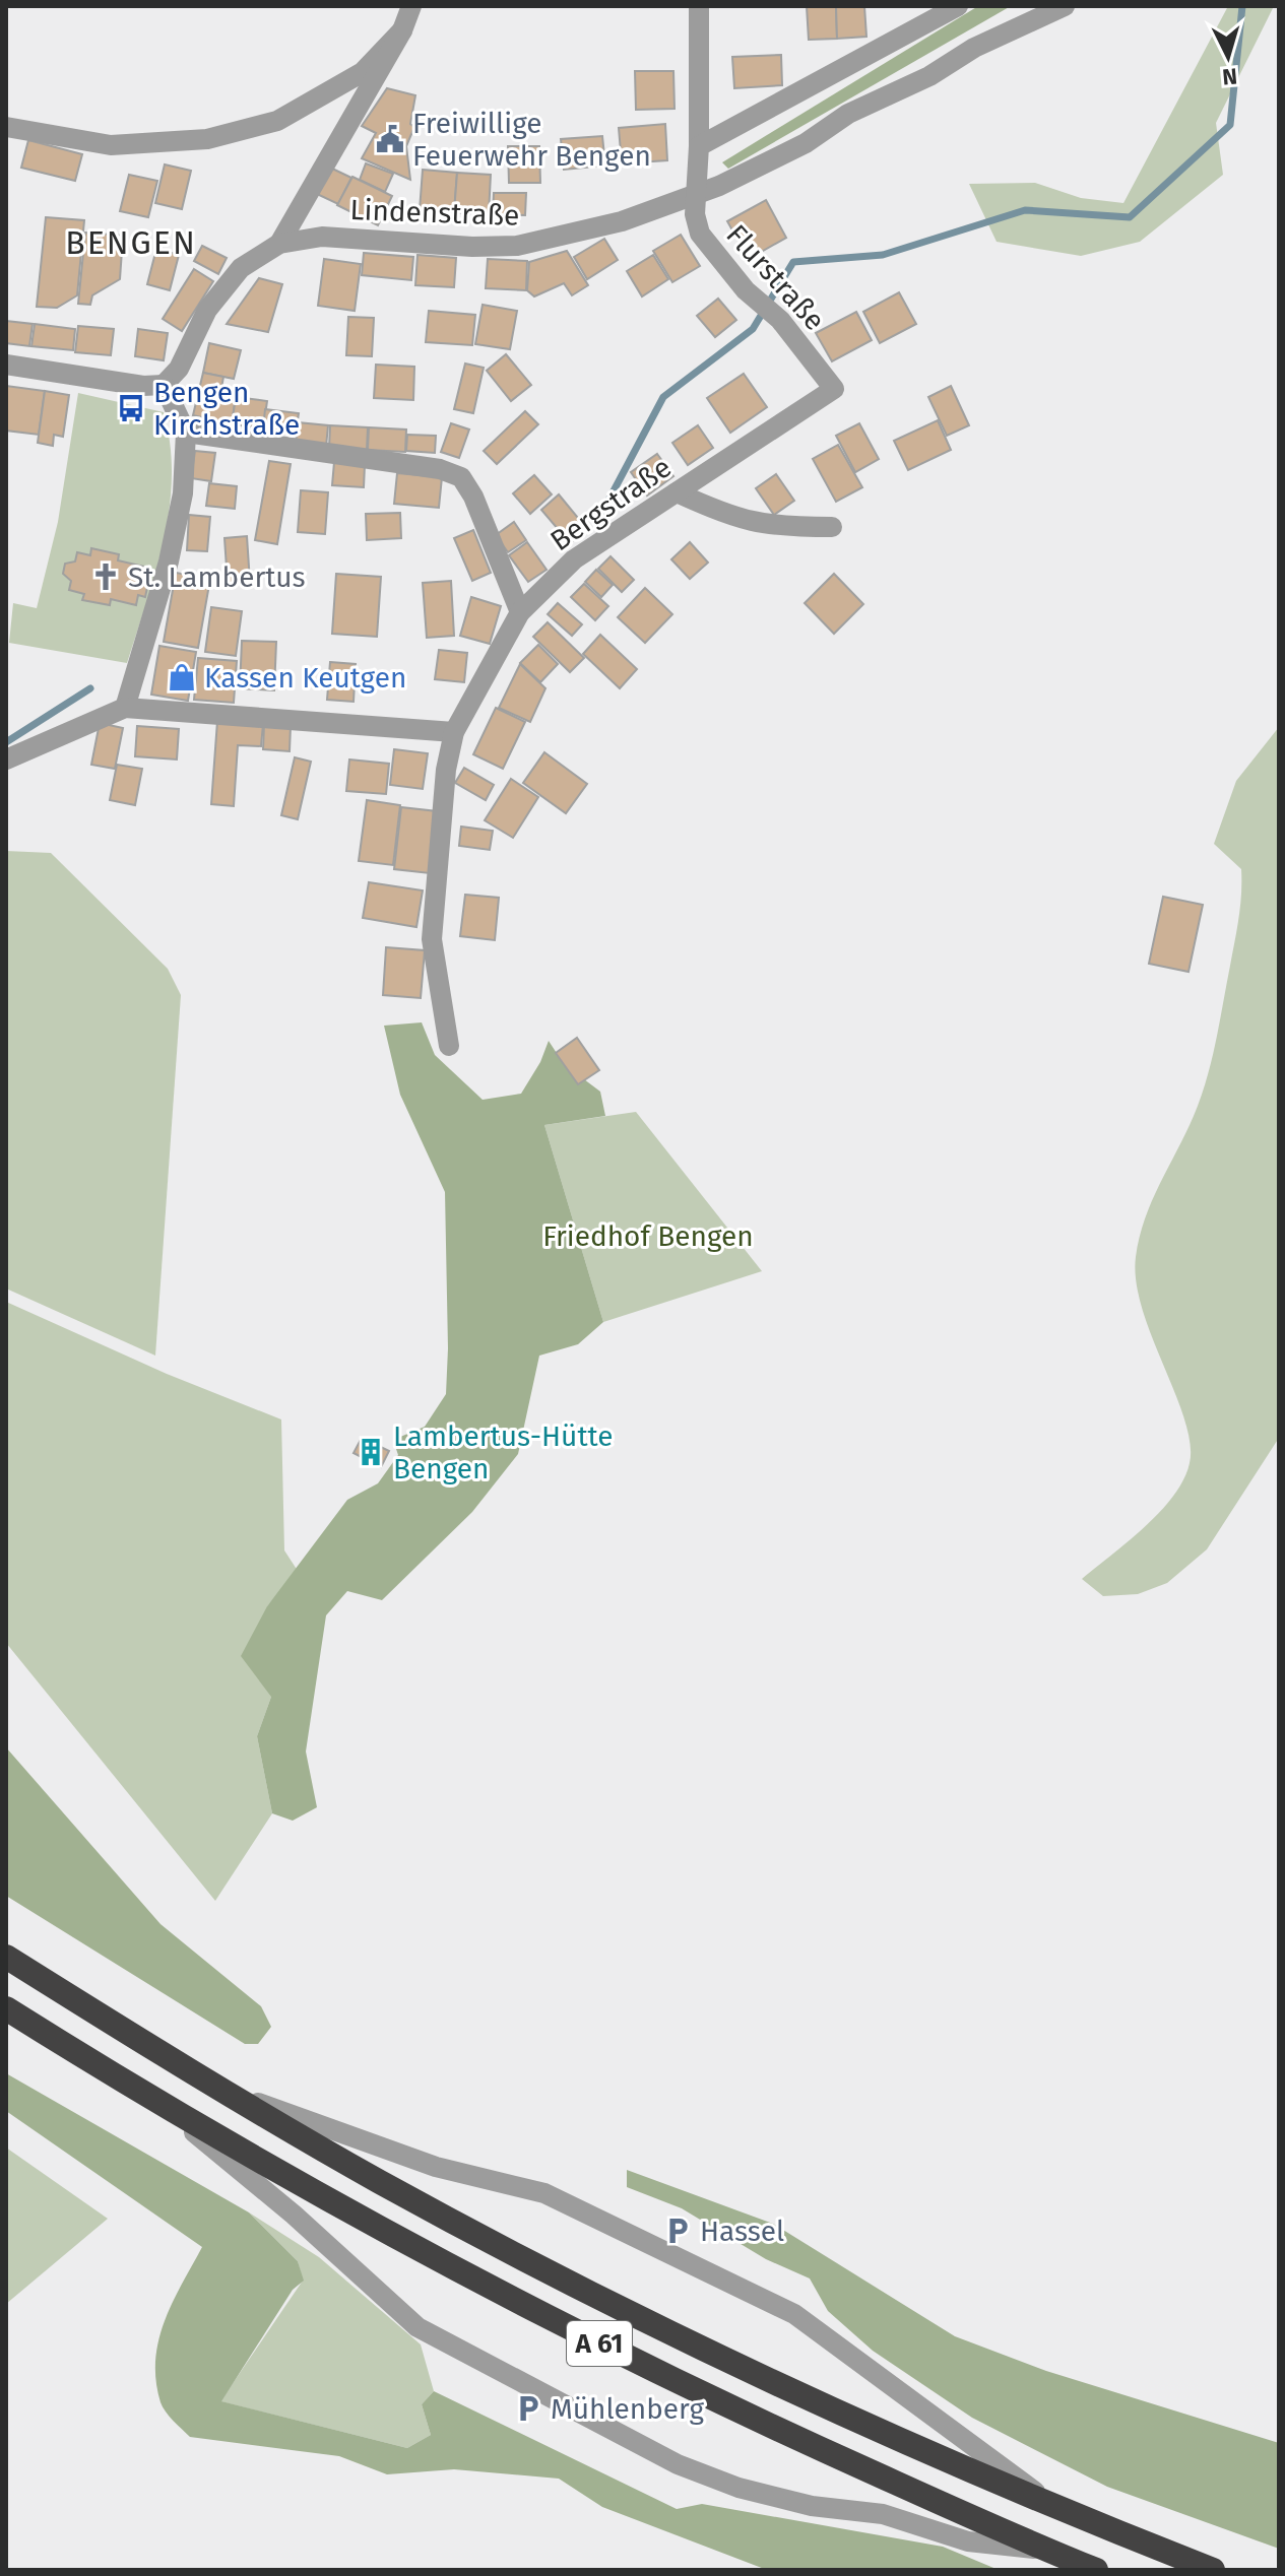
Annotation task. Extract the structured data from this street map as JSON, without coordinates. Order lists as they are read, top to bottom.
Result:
{
  "streets": {
    "highway": ["A 61"],
    "street": ["Lindenstraße", "Flurstraße", "Bergstraße"]
  },
  "crossings": [
    ["Lindenstraße", "Flurstraße"],
    ["Flurstraße", "Bergstraße"]
  ],
  "districts": ["BENGEN"],
  "parks": ["Friedhof Bengen"],
  "places": {
    "public building": ["Freiwillige Feuerwehr Bengen"],
    "bus stop": ["Bengen Kirchstraße"],
    "church": ["St. Lambertus"],
    "shop": ["Kassen Keutgen"],
    "building": ["Lambertus-Hütte Bengen"],
    "parking": ["Hassel", "Mühlenberg"]
  },
  "north": "bottom"
}
